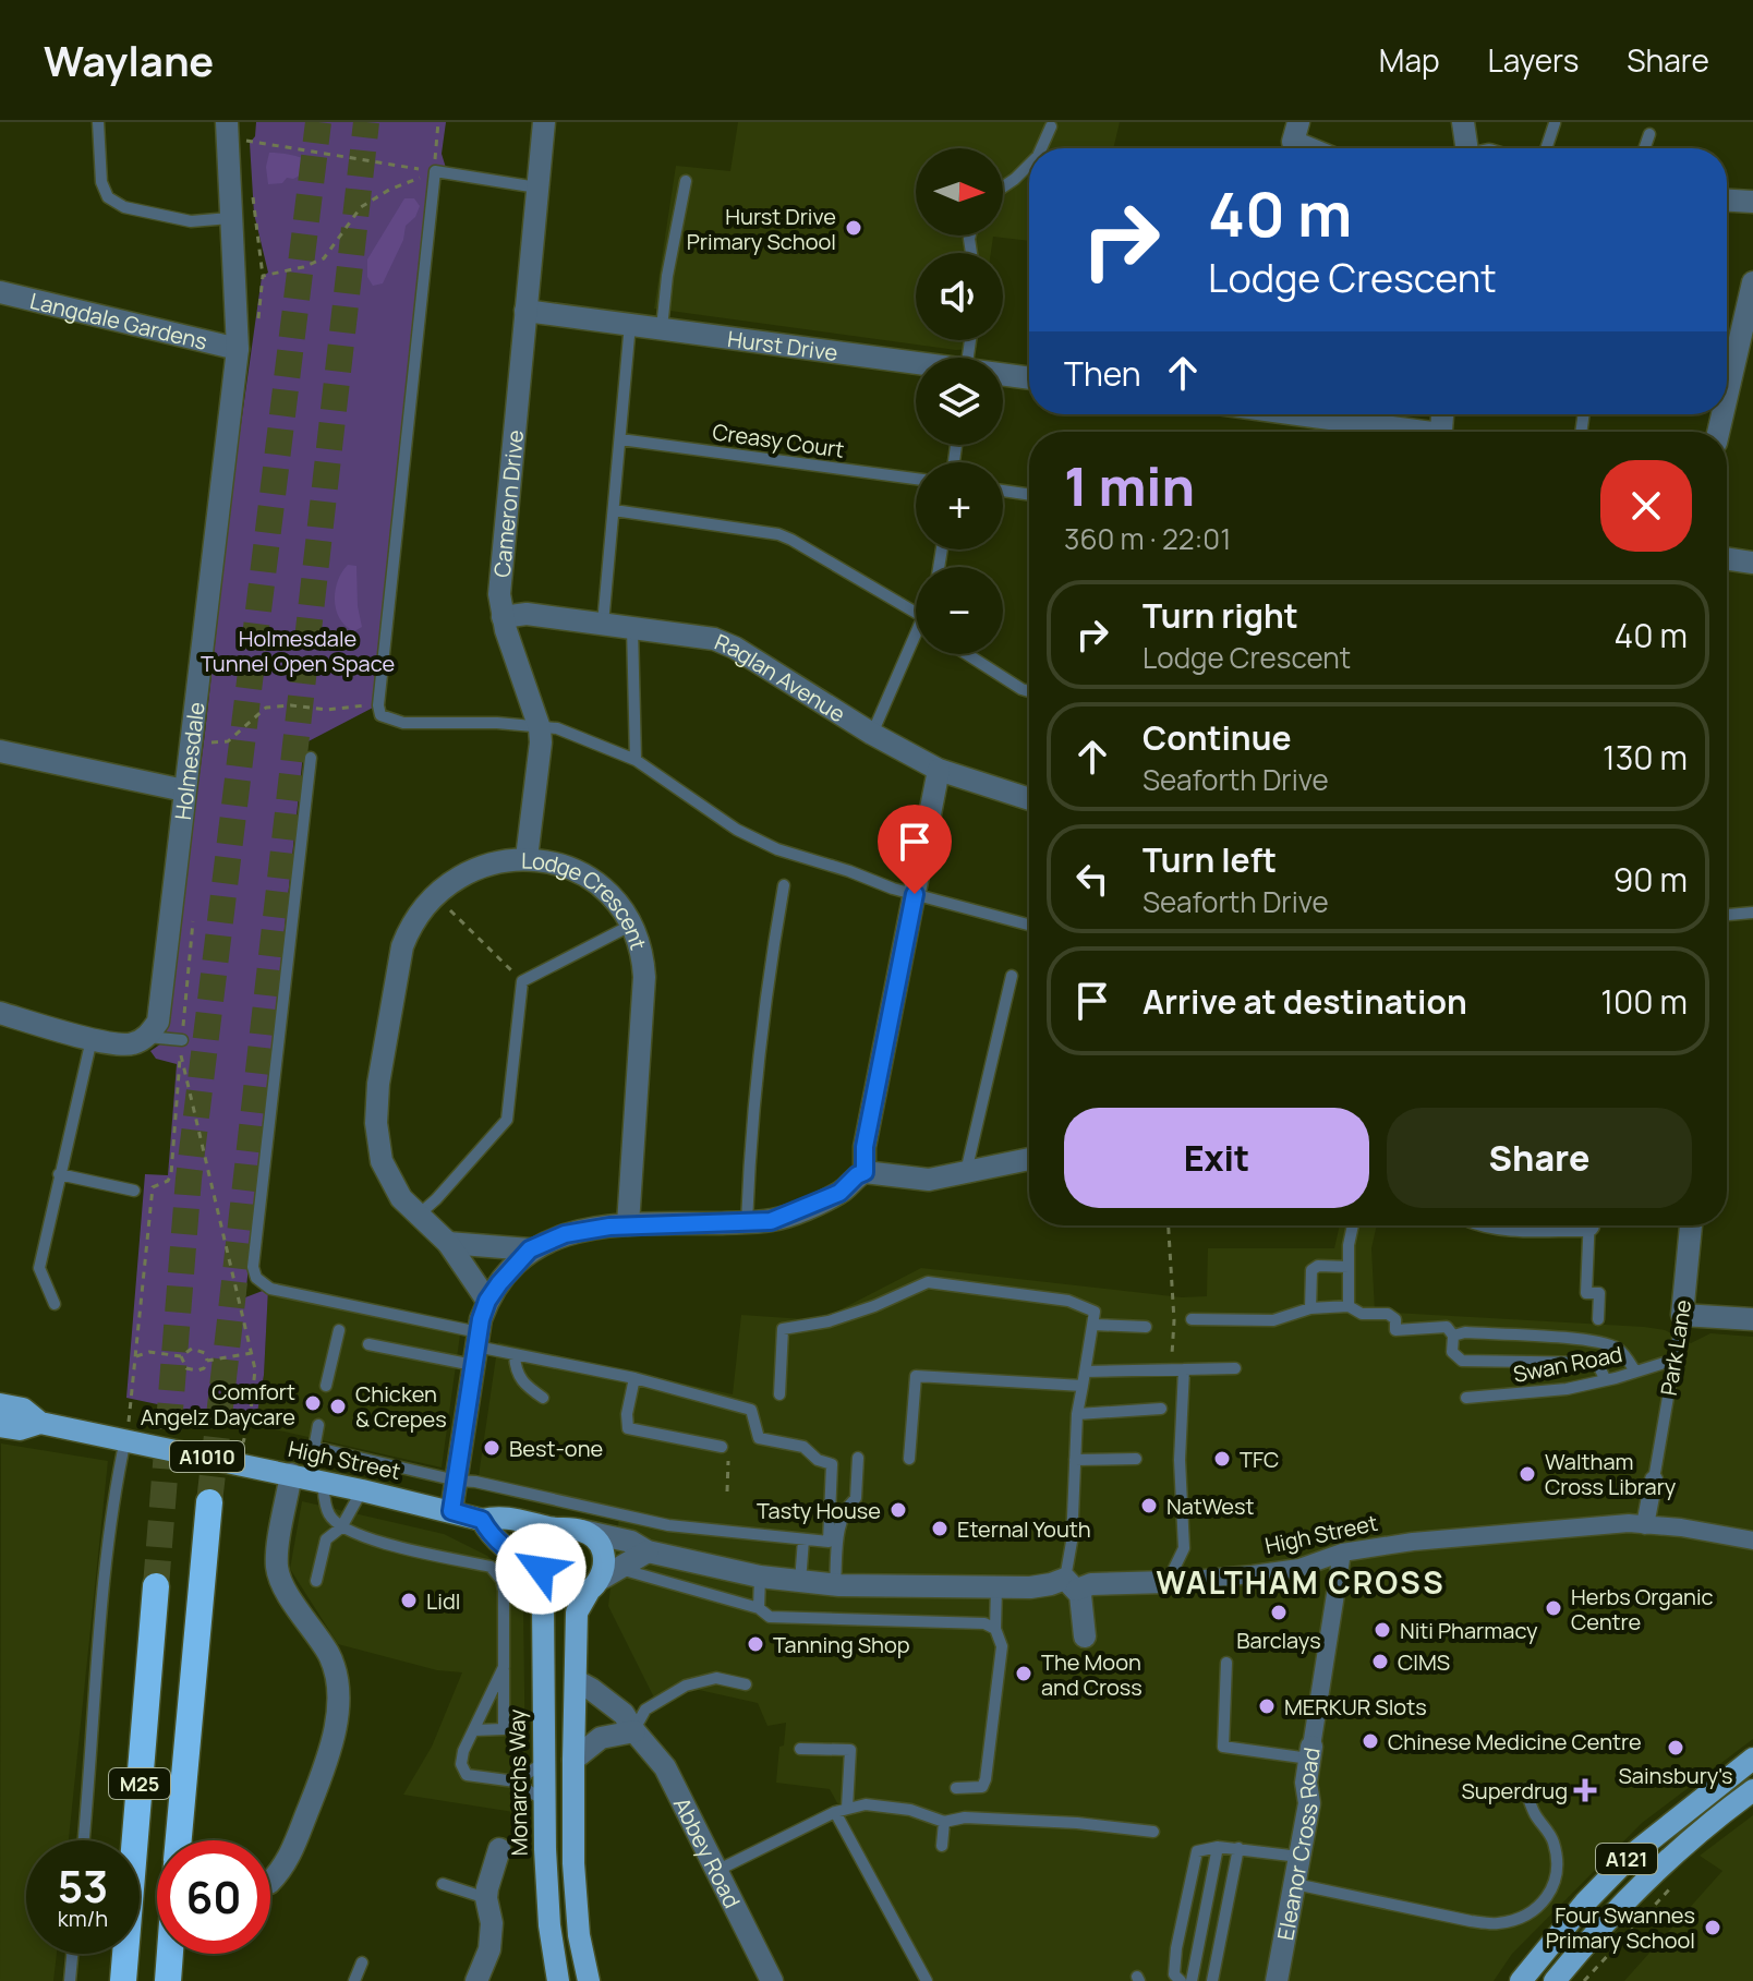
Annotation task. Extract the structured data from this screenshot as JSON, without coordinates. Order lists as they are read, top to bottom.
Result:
{
  "streets": {
    "highway": ["M25"],
    "main road": [
      "A1010",
      "High Street",
      "Monarchs Way",
      "A121"
    ],
    "street": [
      "Langdale Gardens",
      "Hurst Drive",
      "Cameron Drive",
      "Raglan Avenue",
      "Holmesdale",
      "Lodge Crescent",
      "Park Lane",
      "Eleanor Cross Road",
      "Abbey Road"
    ],
    "lane": ["Creasy Court", "Swan Road"]
  },
  "crossings": [
    ["Langdale Gardens", "Holmesdale"],
    ["Hurst Drive", "Cameron Drive"],
    ["Cameron Drive", "Raglan Avenue"],
    ["Cameron Drive", "Lodge Crescent"],
    ["Park Lane", "Swan Road"],
    ["A1010", "High Street"],
    ["High Street", "Monarchs Way"],
    ["High Street", "Eleanor Cross Road"]
  ],
  "districts": ["WALTHAM CROSS"],
  "parks": ["Holmesdale Tunnel Open Space"],
  "places": {
    "other": [
      "Hurst Drive Primary School",
      "Comfort Angelz Daycare",
      "Chicken & Crepes",
      "Best-one",
      "TFC",
      "Waltham Cross Library",
      "NatWest",
      "Tasty House",
      "Eternal Youth",
      "Lidl",
      "Herbs Organic Centre",
      "Barclays",
      "Niti Pharmacy",
      "Tanning Shop",
      "CIMS",
      "The Moon and Cross",
      "MERKUR Slots",
      "Chinese Medicine Centre",
      "Sainsbury's",
      "Four Swannes Primary School"
    ],
    "health": ["Superdrug"]
  },
  "north": "right",
  "page": {
    "header": "Waylane",
    "nav": ["Map", "Layers", "Share"],
    "map_buttons": ["+", "−"],
    "turn": ["40 m", "Lodge Crescent"],
    "then": "Then",
    "heading": ["1 min", "360 m · 22:01"],
    "list": [
      {
        "name": "Turn right",
        "note": "Lodge Crescent",
        "value": "40 m"
      },
      {
        "name": "Continue",
        "note": "Seaforth Drive",
        "value": "130 m"
      },
      {
        "name": "Turn left",
        "note": "Seaforth Drive",
        "value": "90 m"
      },
      {
        "name": "Arrive at destination",
        "value": "100 m"
      }
    ],
    "buttons": ["Exit", "Share"],
    "speed": "53 km/h",
    "limit": "60"
  }
}
